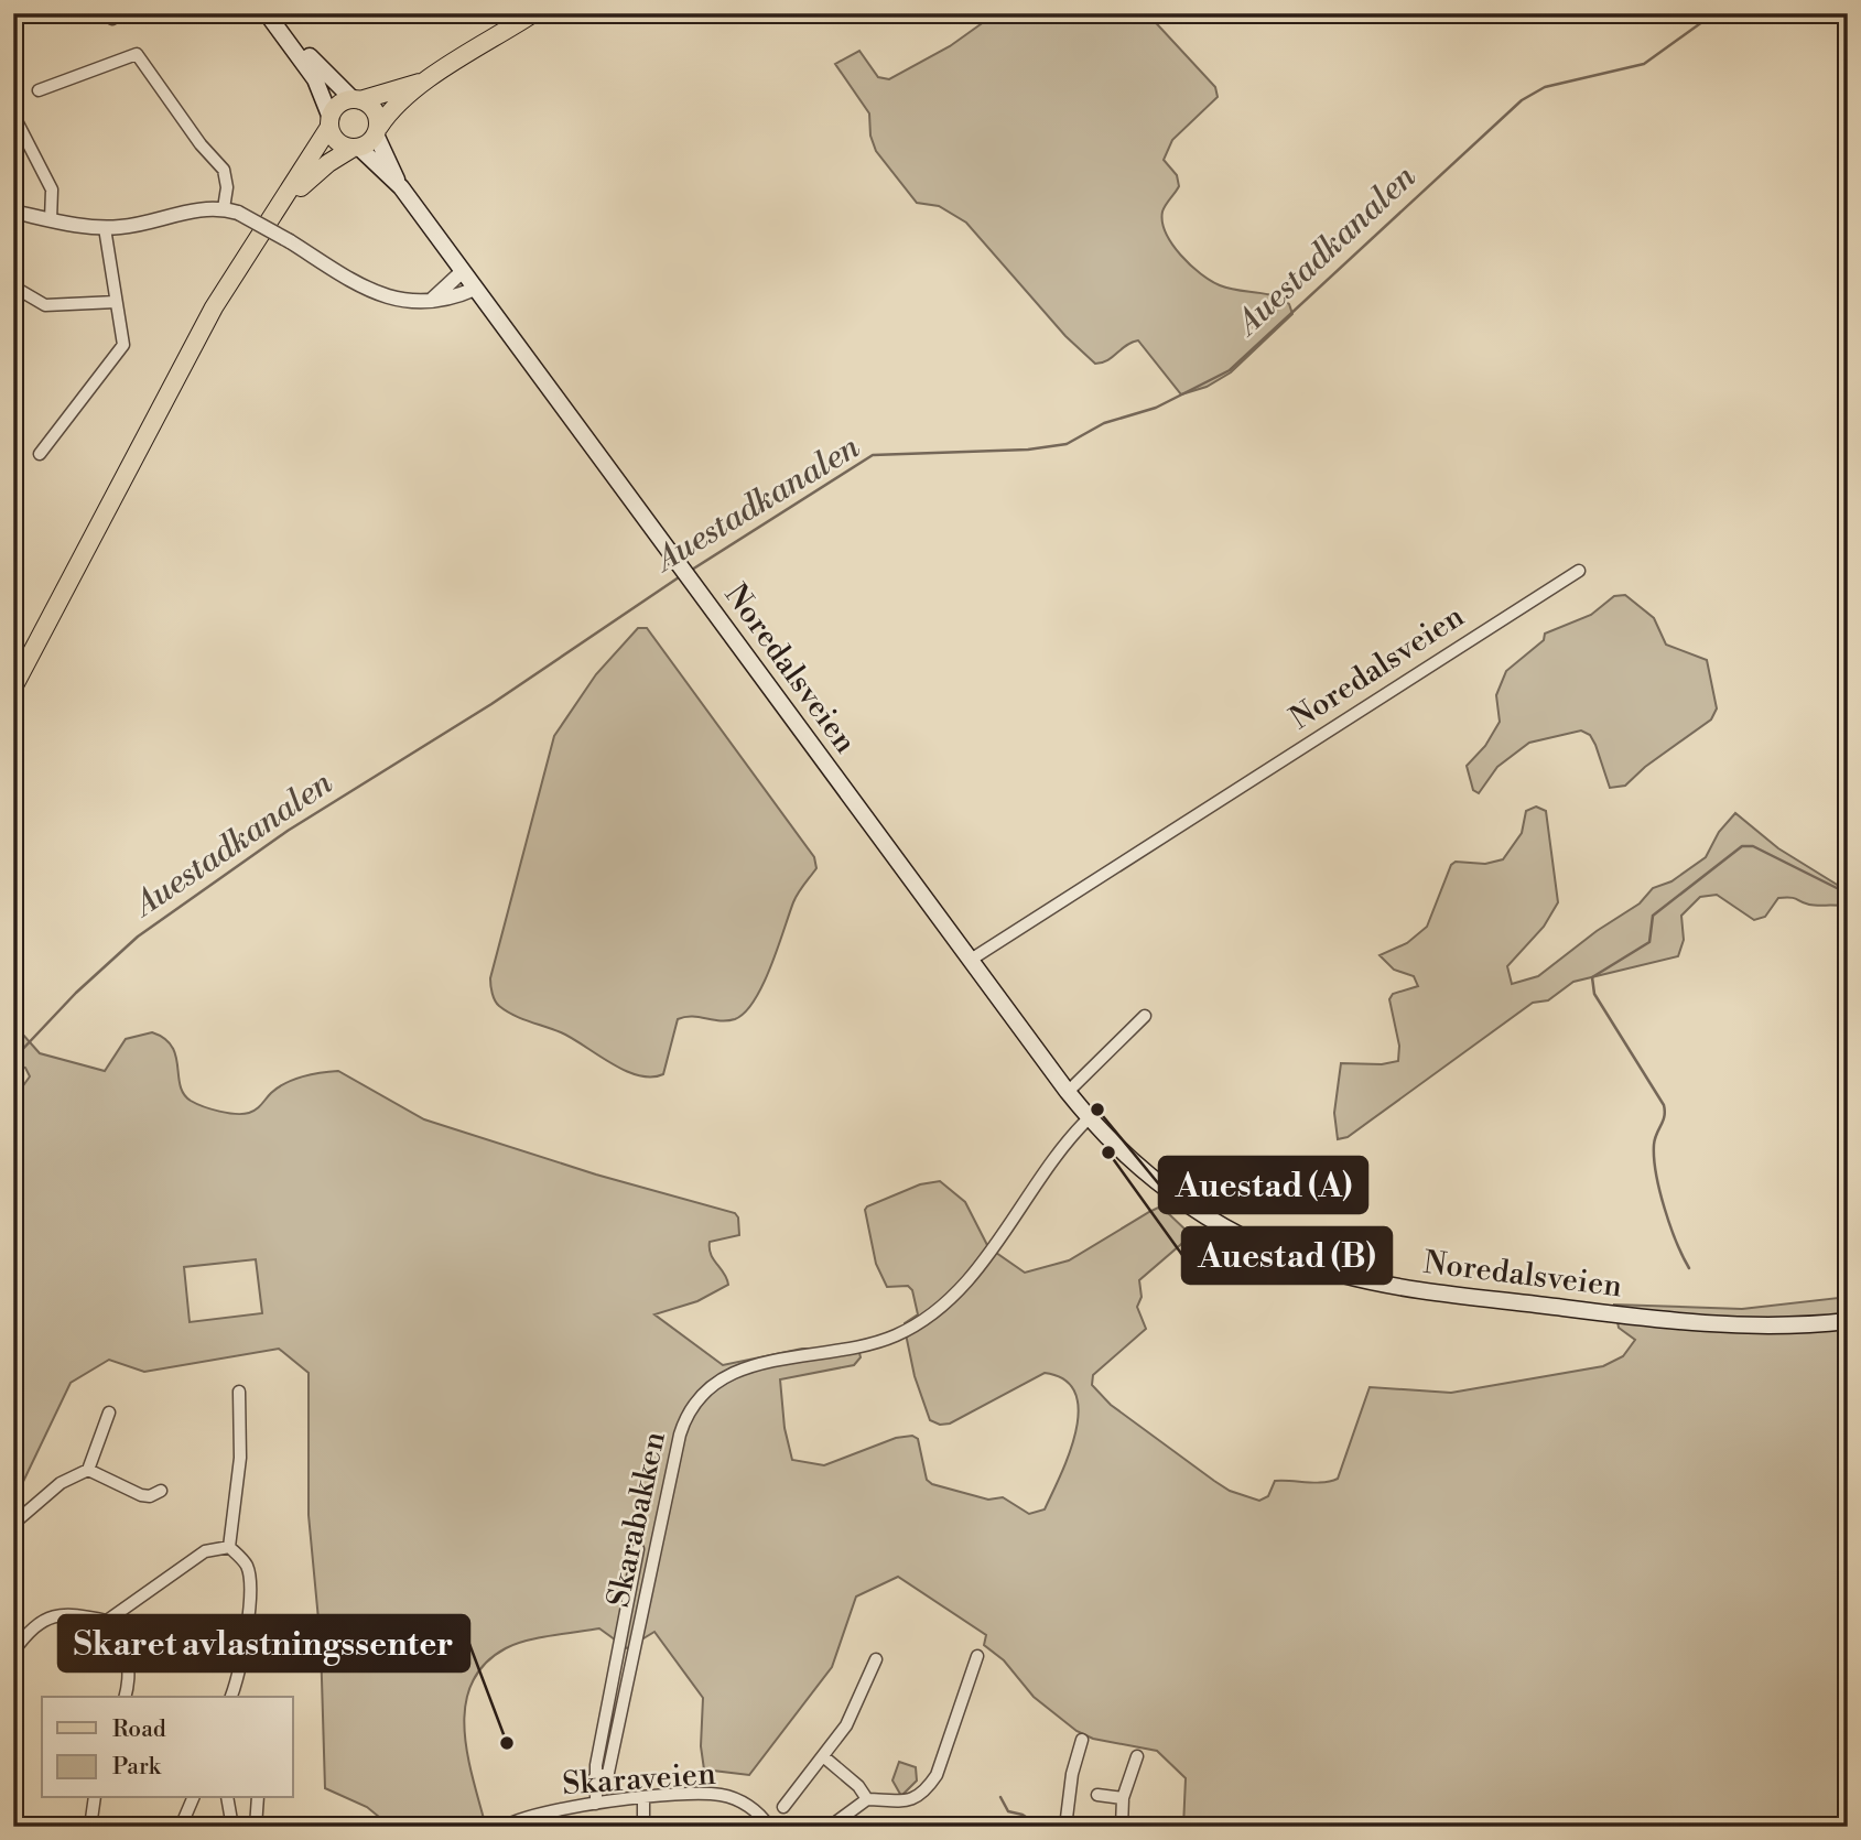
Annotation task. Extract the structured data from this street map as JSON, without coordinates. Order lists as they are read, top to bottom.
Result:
{
  "streets": {
    "main road": ["Noredalsveien"],
    "street": ["Skarabakken", "Skaraveien"]
  },
  "crossings": [
    ["Noredalsveien", "Skarabakken"],
    ["Skarabakken", "Skaraveien"]
  ],
  "water": ["Auestadkanalen"],
  "places": ["Auestad (A)", "Auestad (B)", "Skaret avlastningssenter"],
  "legend": ["Road", "Park"]
}
